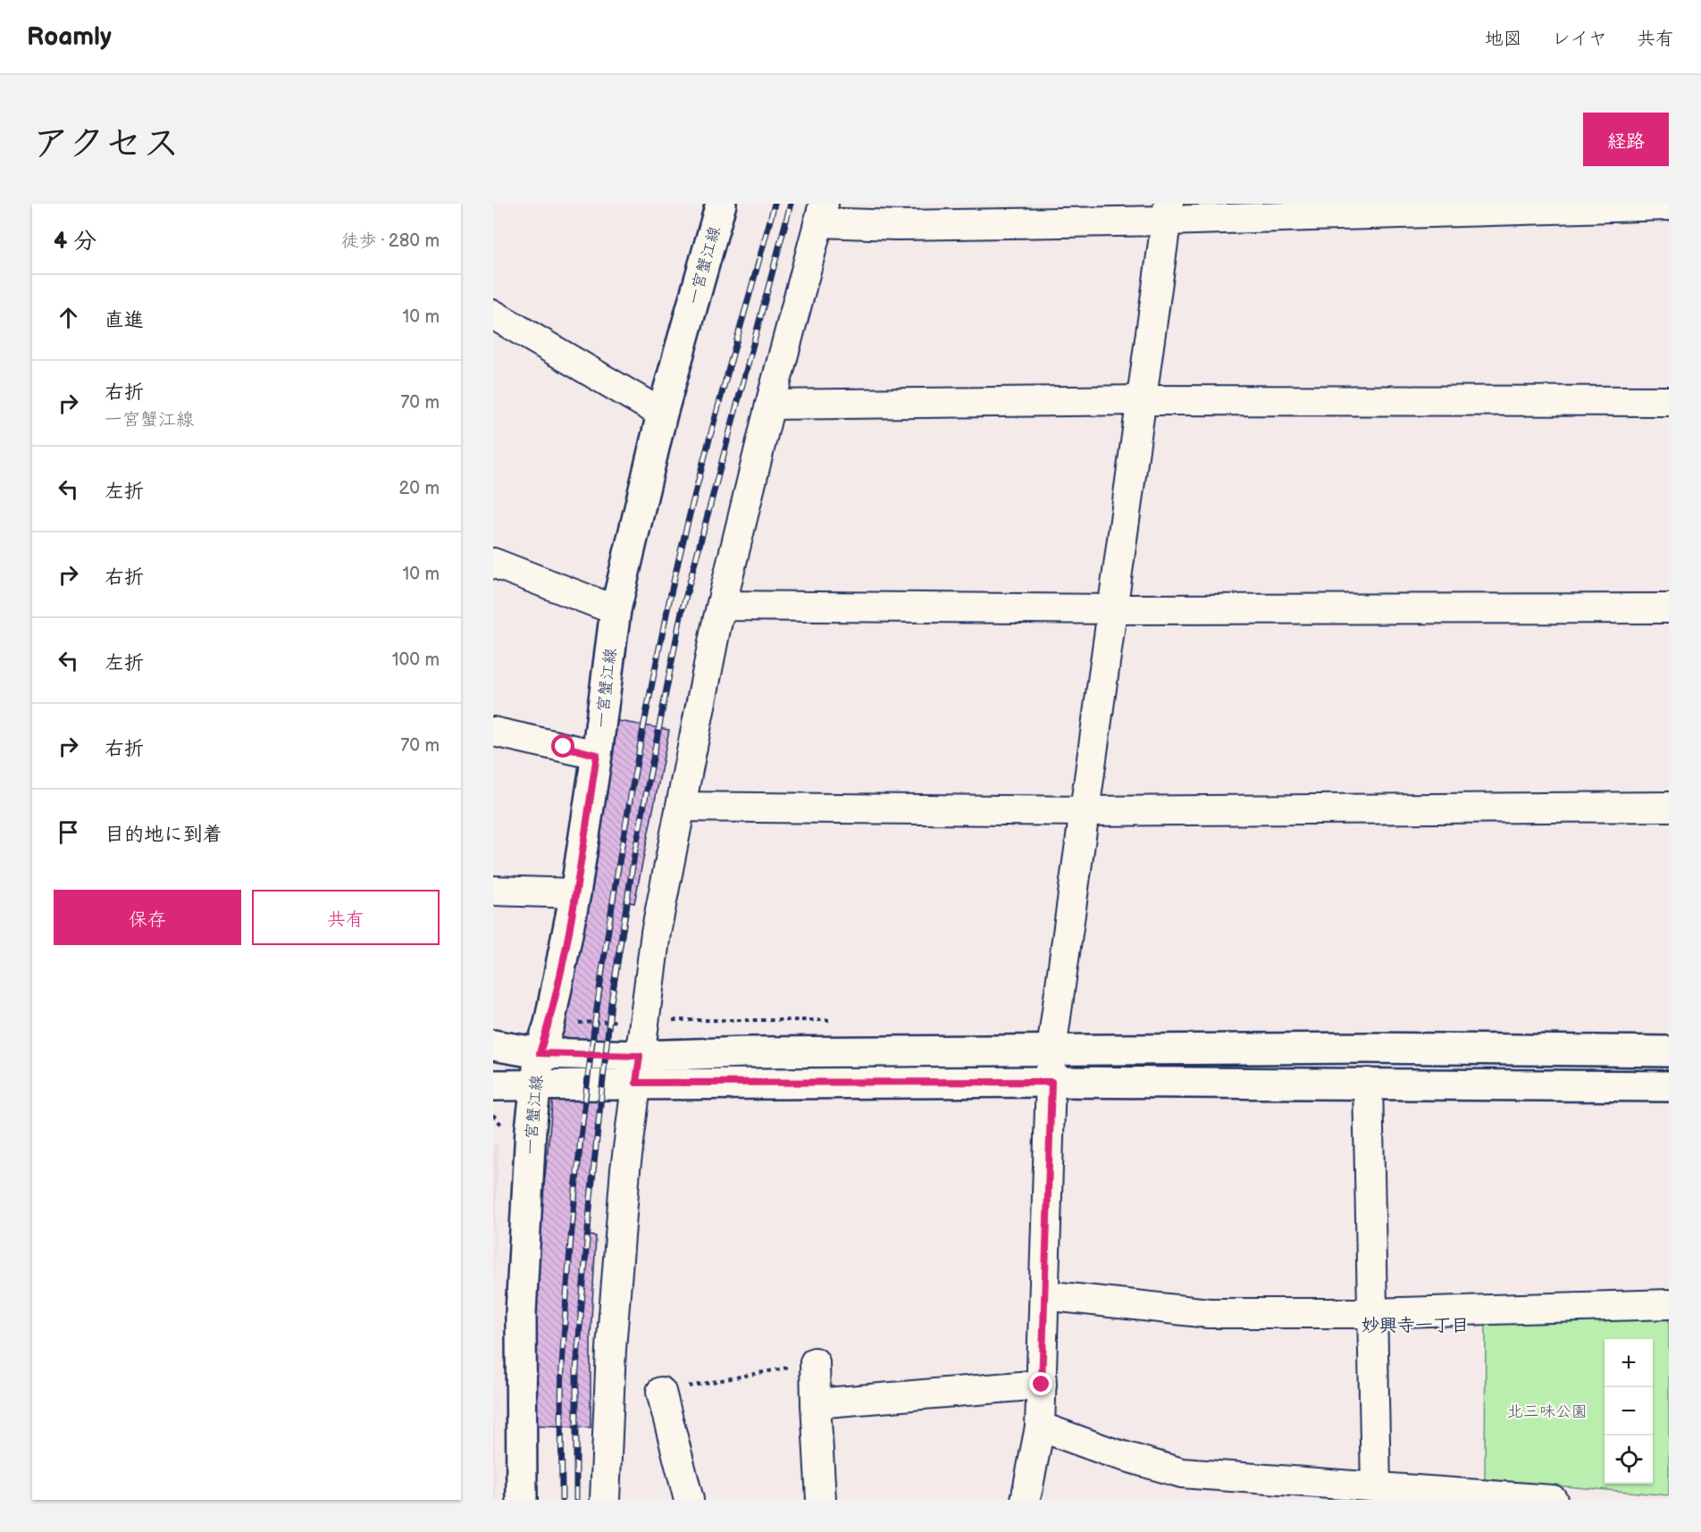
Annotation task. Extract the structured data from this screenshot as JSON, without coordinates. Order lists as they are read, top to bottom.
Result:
{
  "streets": {
    "street": ["一宮蟹江線"]
  },
  "districts": ["妙興寺一丁目"],
  "parks": ["北三味公園"],
  "page": {
    "header": "Roamly",
    "nav": ["地図", "レイヤ", "共有"],
    "title": "アクセス",
    "buttons": [
      "経路",
      ["保存", "共有"]
    ],
    "heading": ["4 分", "徒歩 · 280 m"],
    "list": [
      ["直進", "10 m"],
      ["右折", "一宮蟹江線", "70 m"],
      ["左折", "20 m"],
      ["右折", "10 m"],
      ["左折", "100 m"],
      ["右折", "70 m"],
      "目的地に到着"
    ],
    "map_buttons": ["+", "−"]
  }
}
